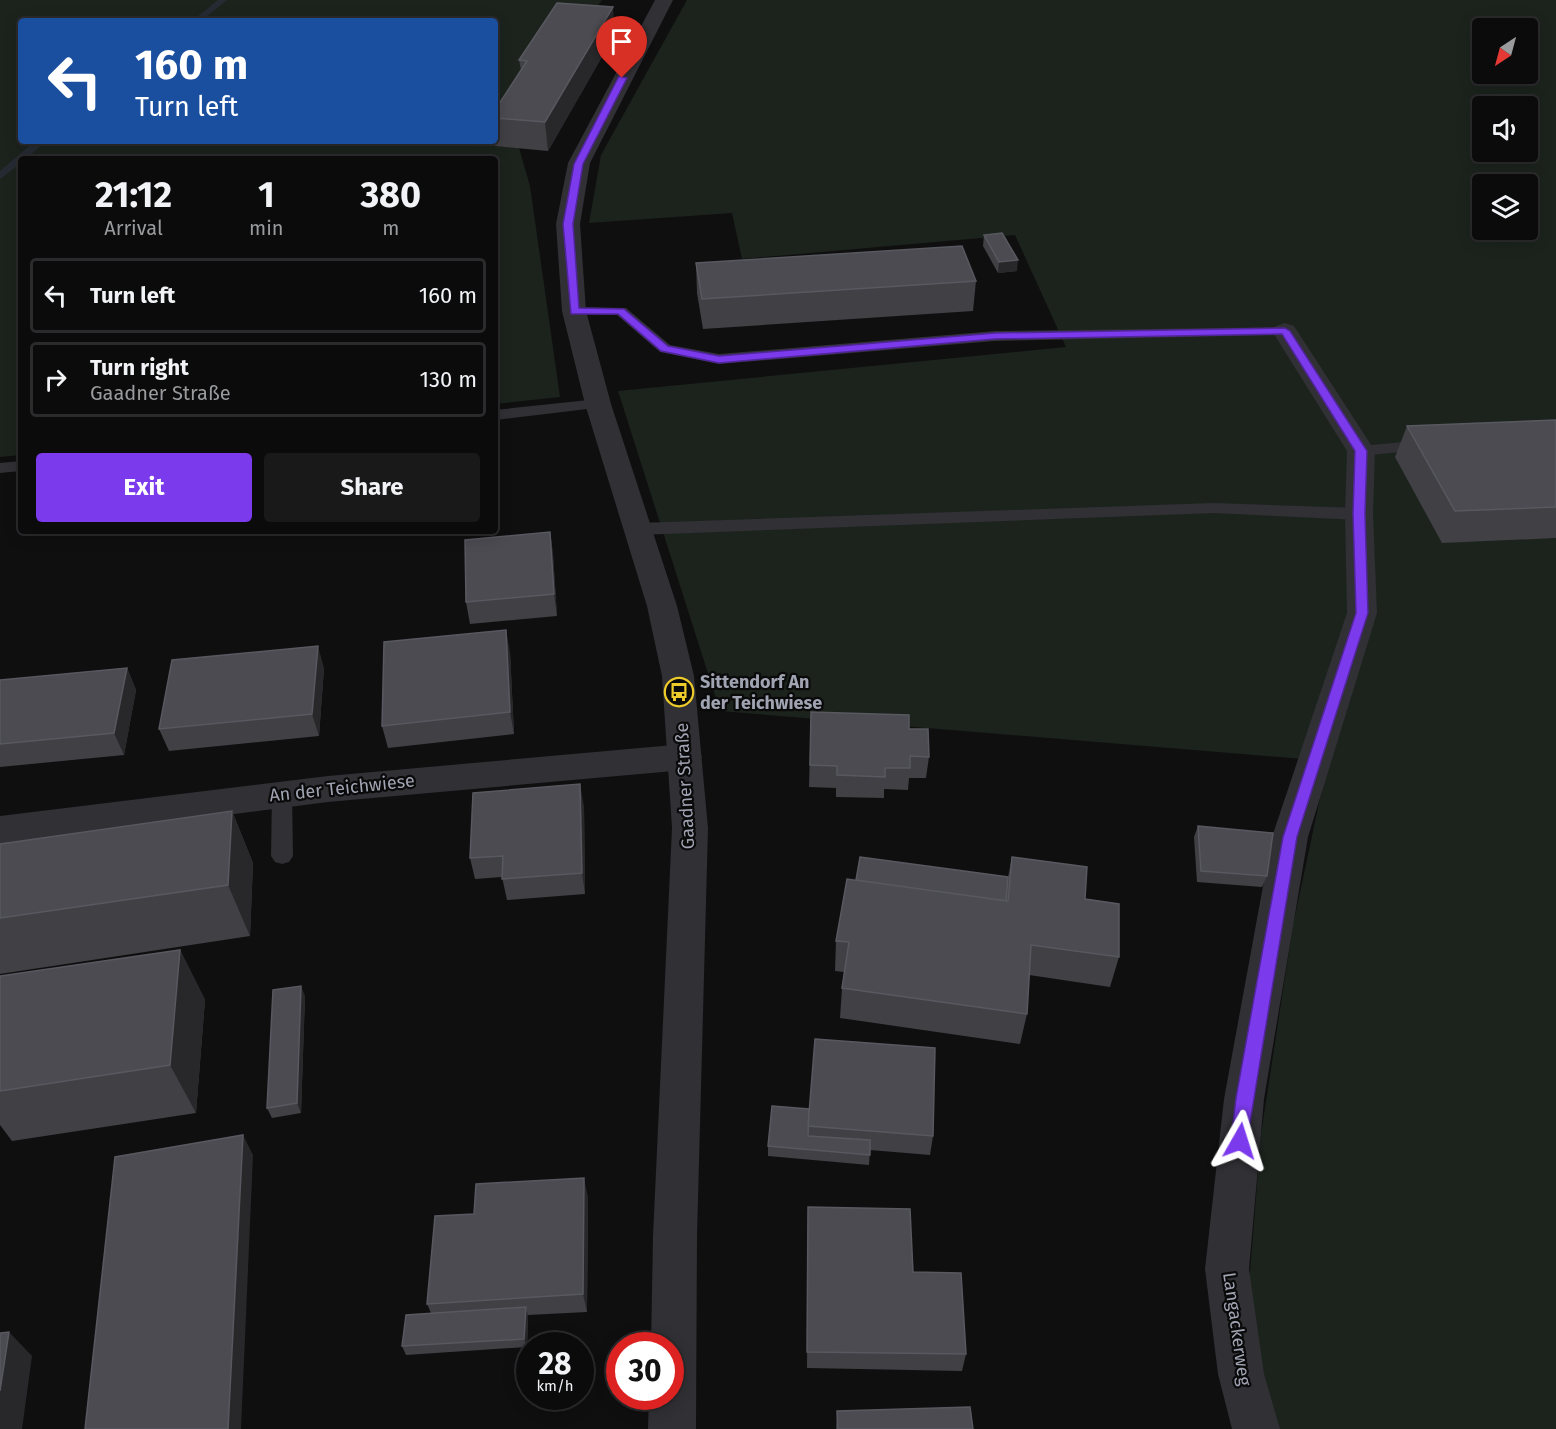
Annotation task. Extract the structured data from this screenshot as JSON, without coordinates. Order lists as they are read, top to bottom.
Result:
{
  "streets": {
    "street": ["Gaadner Straße", "An der Teichwiese", "Langackerweg"]
  },
  "crossings": [
    ["Gaadner Straße", "An der Teichwiese"]
  ],
  "places": {
    "bus stop": ["Sittendorf An der Teichwiese"]
  },
  "north": "bottom left",
  "page": {
    "turn": ["160 m", "Turn left"],
    "eta": [
      "21:12",
      "Arrival",
      "1",
      "min",
      "380",
      "m"
    ],
    "list": [
      {
        "name": "Turn left",
        "value": "160 m"
      },
      {
        "name": "Turn right",
        "note": "Gaadner Straße",
        "value": "130 m"
      }
    ],
    "buttons": ["Exit", "Share"],
    "speed": "28 km/h",
    "limit": "30"
  }
}
